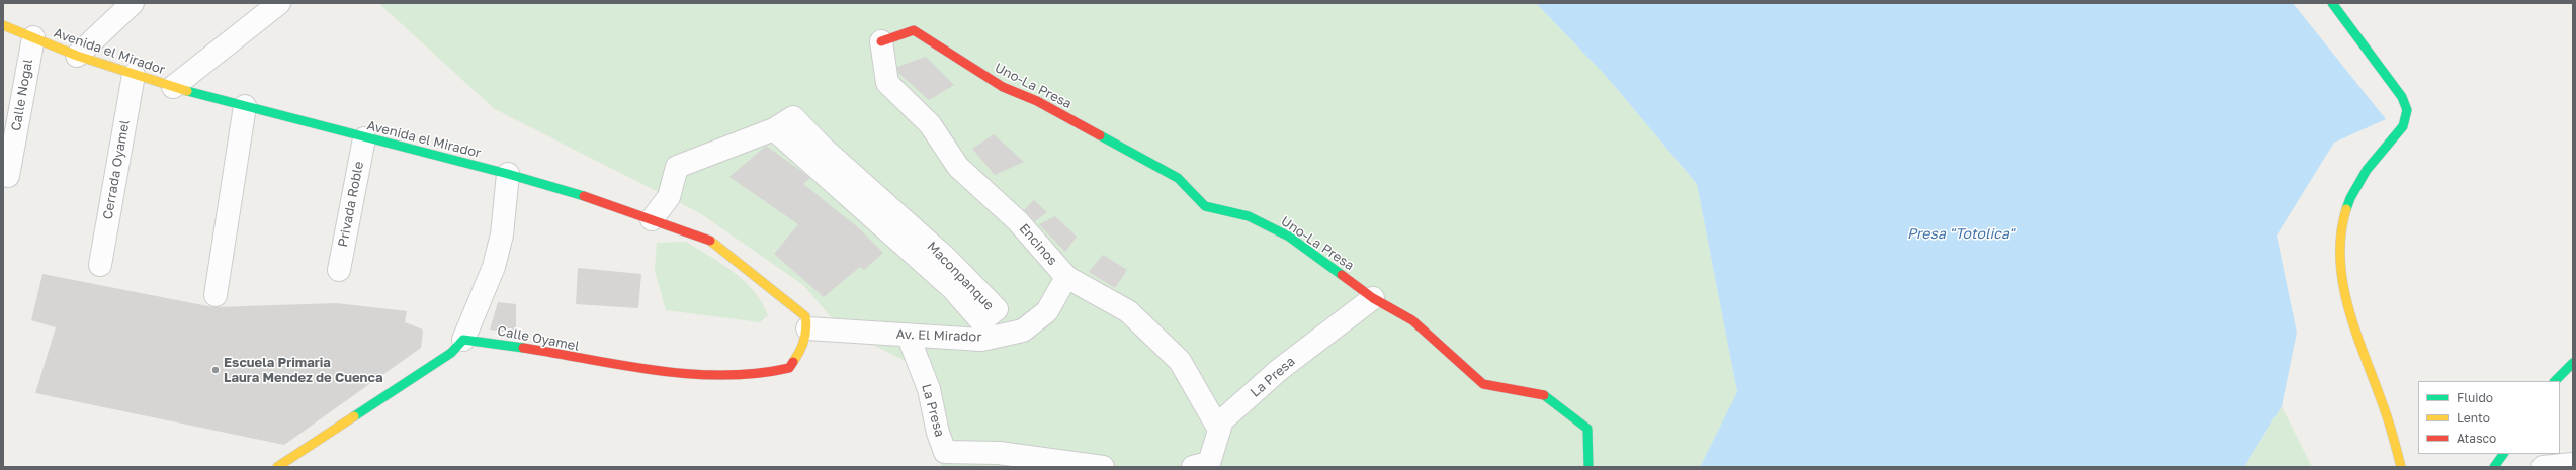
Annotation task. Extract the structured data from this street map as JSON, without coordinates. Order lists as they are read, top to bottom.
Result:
{
  "streets": {
    "main road": ["Avenida el Mirador", "Uno-La Presa", "Calle Oyamel"],
    "street": [
      "Calle Nogal",
      "Cerrada Oyamel",
      "Privada Roble",
      "Encinos",
      "Maconpanque",
      "Av. El Mirador",
      "La Presa"
    ]
  },
  "crossings": [
    ["Avenida el Mirador", "Calle Nogal"],
    ["Avenida el Mirador", "Cerrada Oyamel"],
    ["Avenida el Mirador", "Privada Roble"],
    ["Avenida el Mirador", "Av. El Mirador"],
    ["Avenida el Mirador", "Calle Oyamel"],
    ["Uno-La Presa", "Encinos"],
    ["Uno-La Presa", "La Presa"],
    ["Encinos", "Av. El Mirador"],
    ["Encinos", "La Presa"],
    ["Av. El Mirador", "Calle Oyamel"],
    ["Av. El Mirador", "La Presa"]
  ],
  "water": ["Presa \"Totolica\""],
  "places": ["Escuela Primaria Laura Mendez de Cuenca"],
  "legend": ["Fluido", "Lento", "Atasco"]
}
